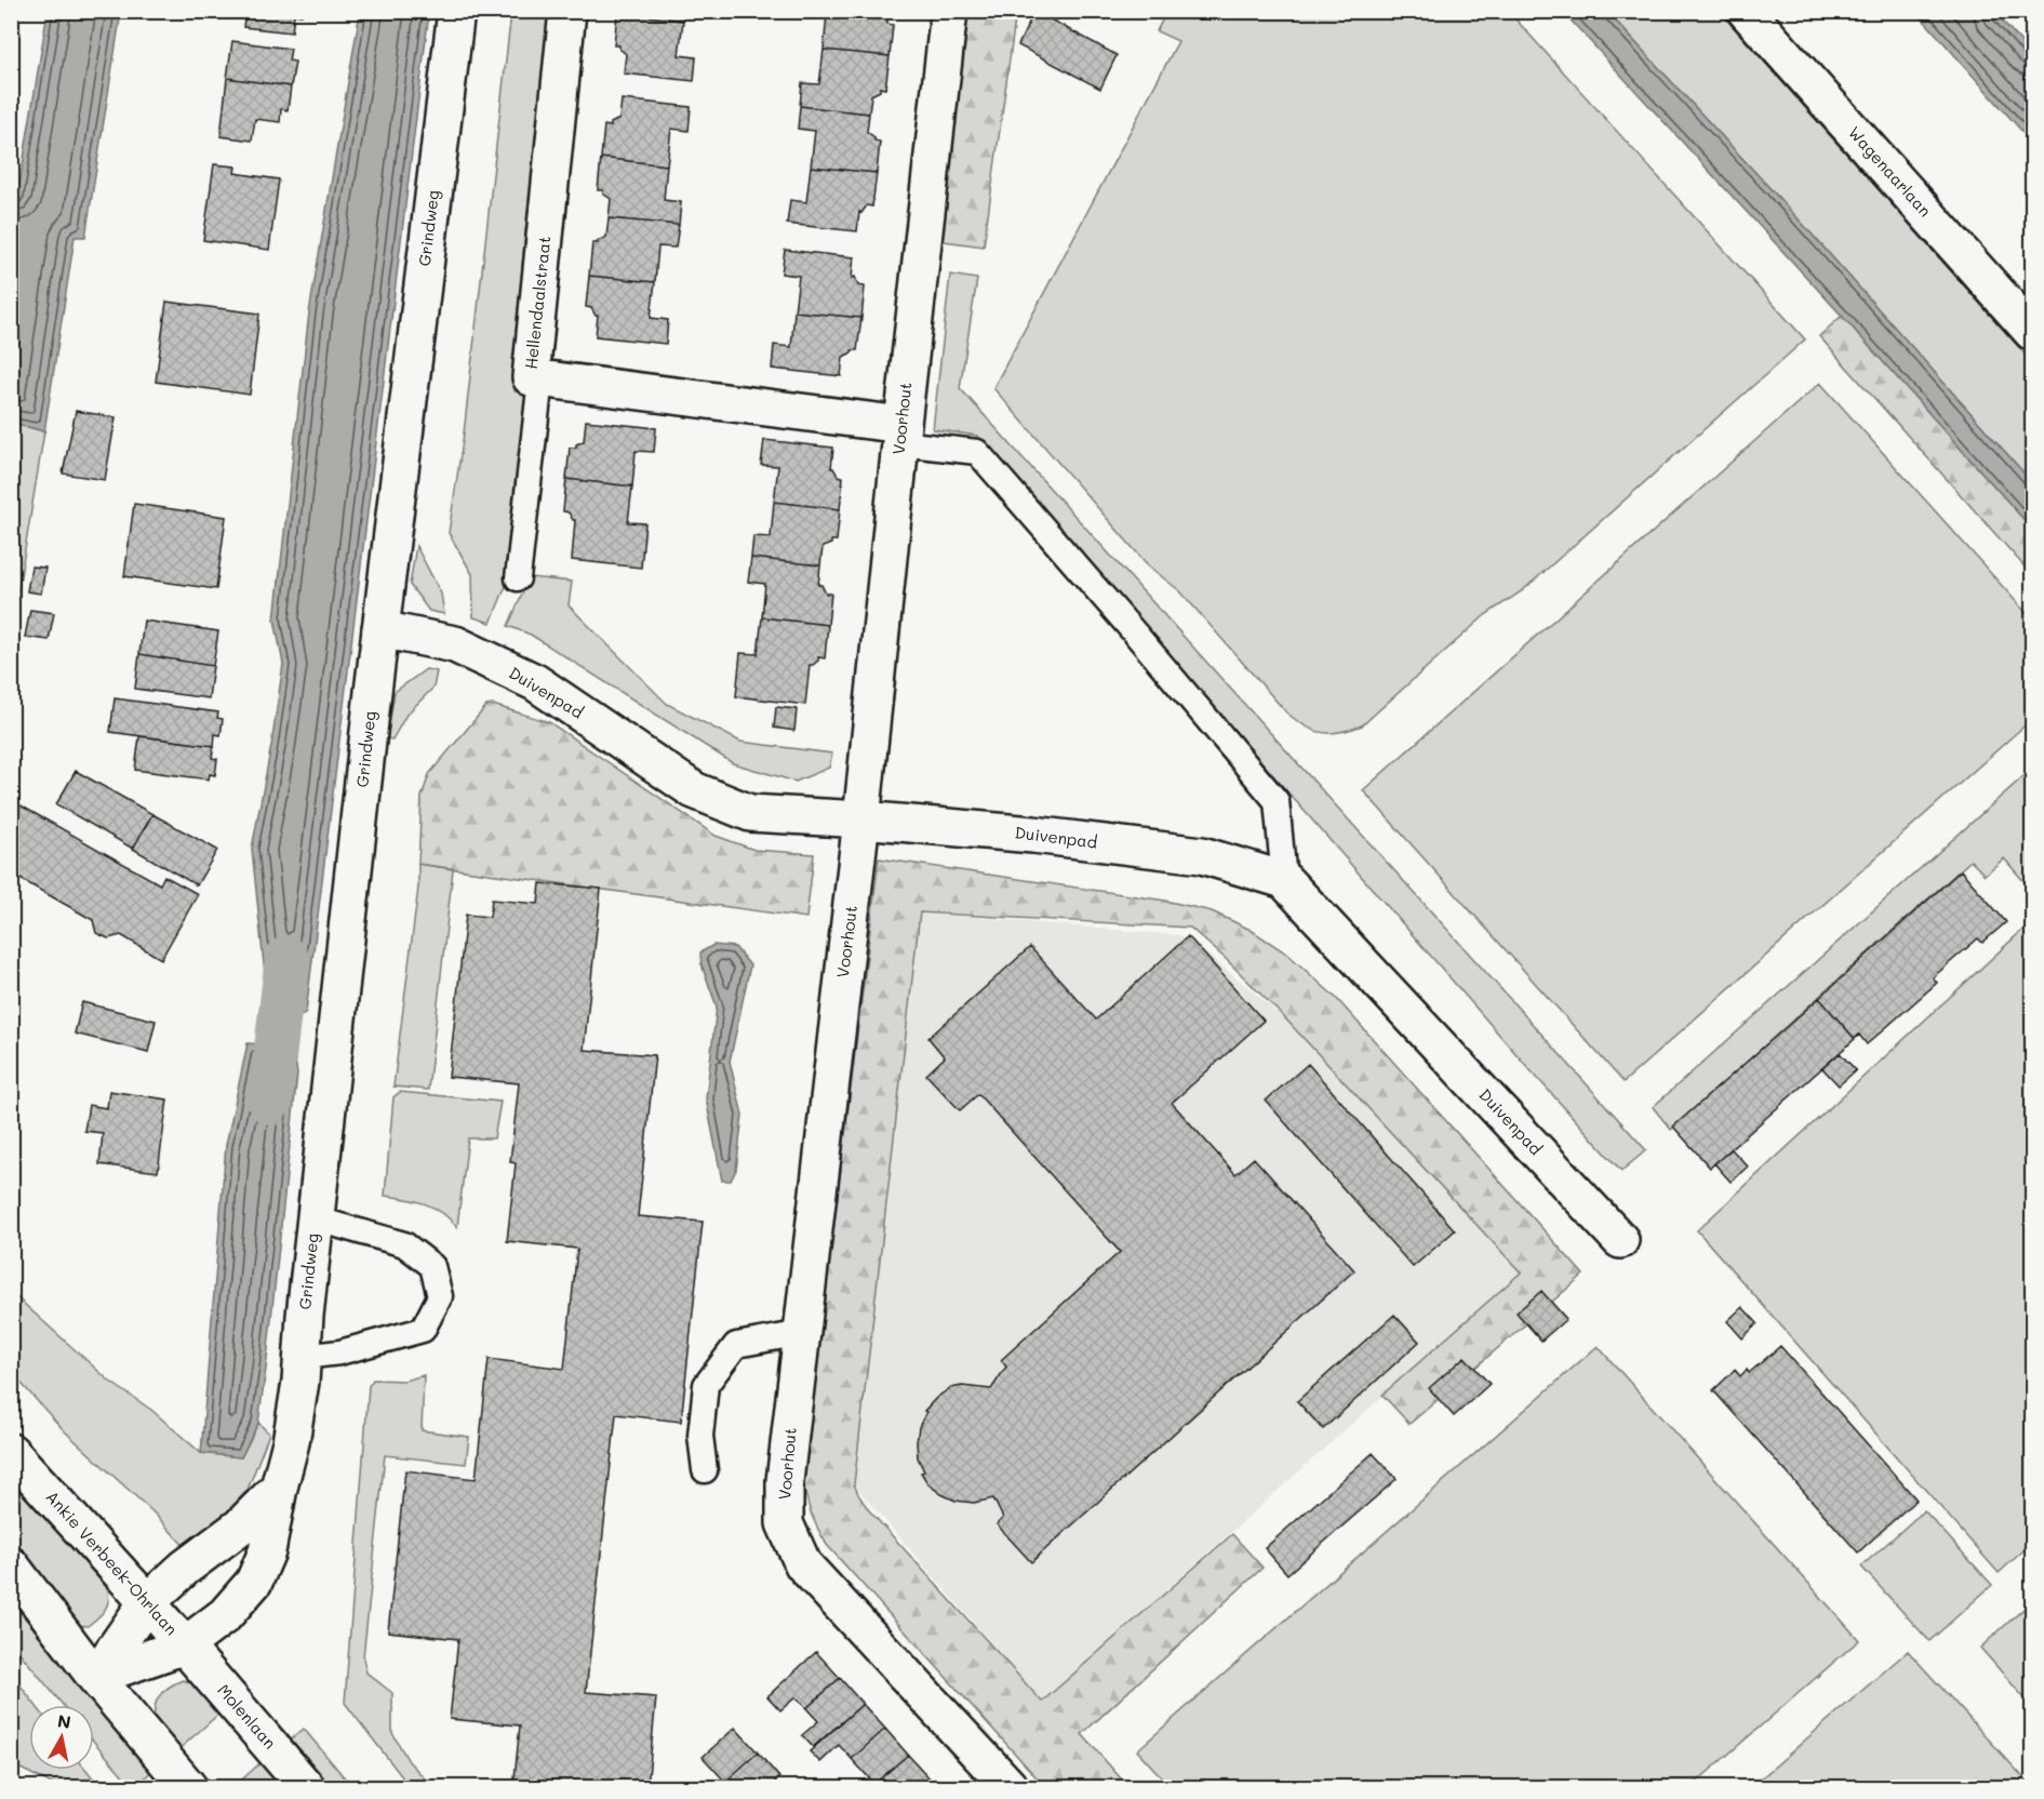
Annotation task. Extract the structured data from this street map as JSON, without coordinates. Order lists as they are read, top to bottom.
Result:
{
  "streets": {
    "street": [
      "Wagenaarlaan",
      "Grindweg",
      "Hellendaalstraat",
      "Voorhout",
      "Duivenpad",
      "Ankie Verbeek-Ohrlaan",
      "Molenlaan"
    ]
  },
  "crossings": [
    ["Grindweg", "Duivenpad"],
    ["Grindweg", "Ankie Verbeek-Ohrlaan"],
    ["Grindweg", "Molenlaan"],
    ["Hellendaalstraat", "Voorhout"],
    ["Voorhout", "Duivenpad"],
    ["Ankie Verbeek-Ohrlaan", "Molenlaan"]
  ],
  "north": "top"
}
